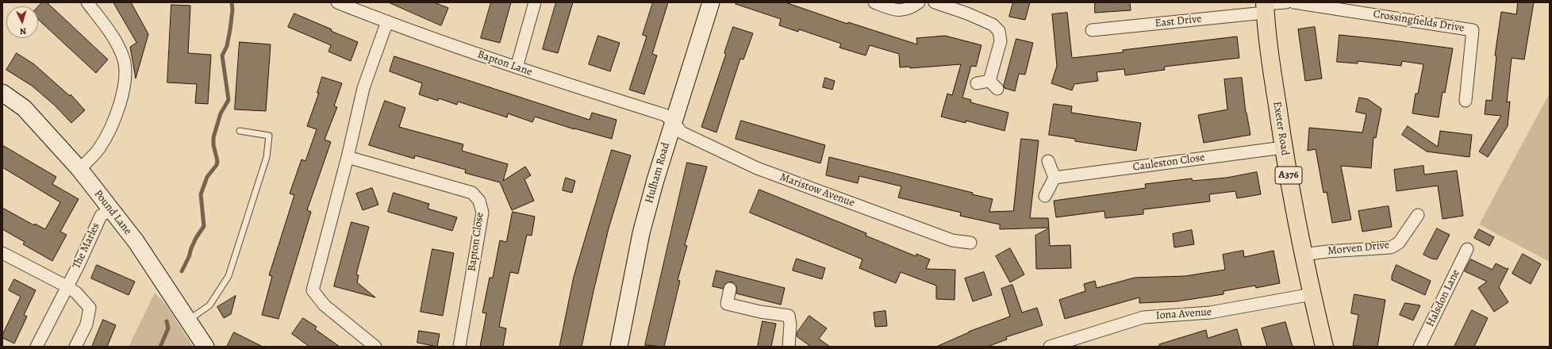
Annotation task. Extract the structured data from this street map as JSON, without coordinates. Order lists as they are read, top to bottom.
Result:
{
  "streets": {
    "highway": ["Exeter Road", "A376"],
    "street": [
      "East Drive",
      "Crossingfields Drive",
      "Bapton Lane",
      "Cauleston Close",
      "Hulham Road",
      "Maristow Avenue",
      "Pound Lane",
      "Bapton Close",
      "The Marles",
      "Morven Drive",
      "Halsdon Lane",
      "Iona Avenue"
    ]
  },
  "crossings": [
    ["East Drive", "Exeter Road"],
    ["Bapton Lane", "Hulham Road"],
    ["Bapton Lane", "Maristow Avenue"],
    ["Exeter Road", "Cauleston Close"],
    ["Exeter Road", "Morven Drive"],
    ["Exeter Road", "Iona Avenue"],
    ["Hulham Road", "Maristow Avenue"],
    ["Pound Lane", "The Marles"]
  ],
  "north": "bottom"
}
